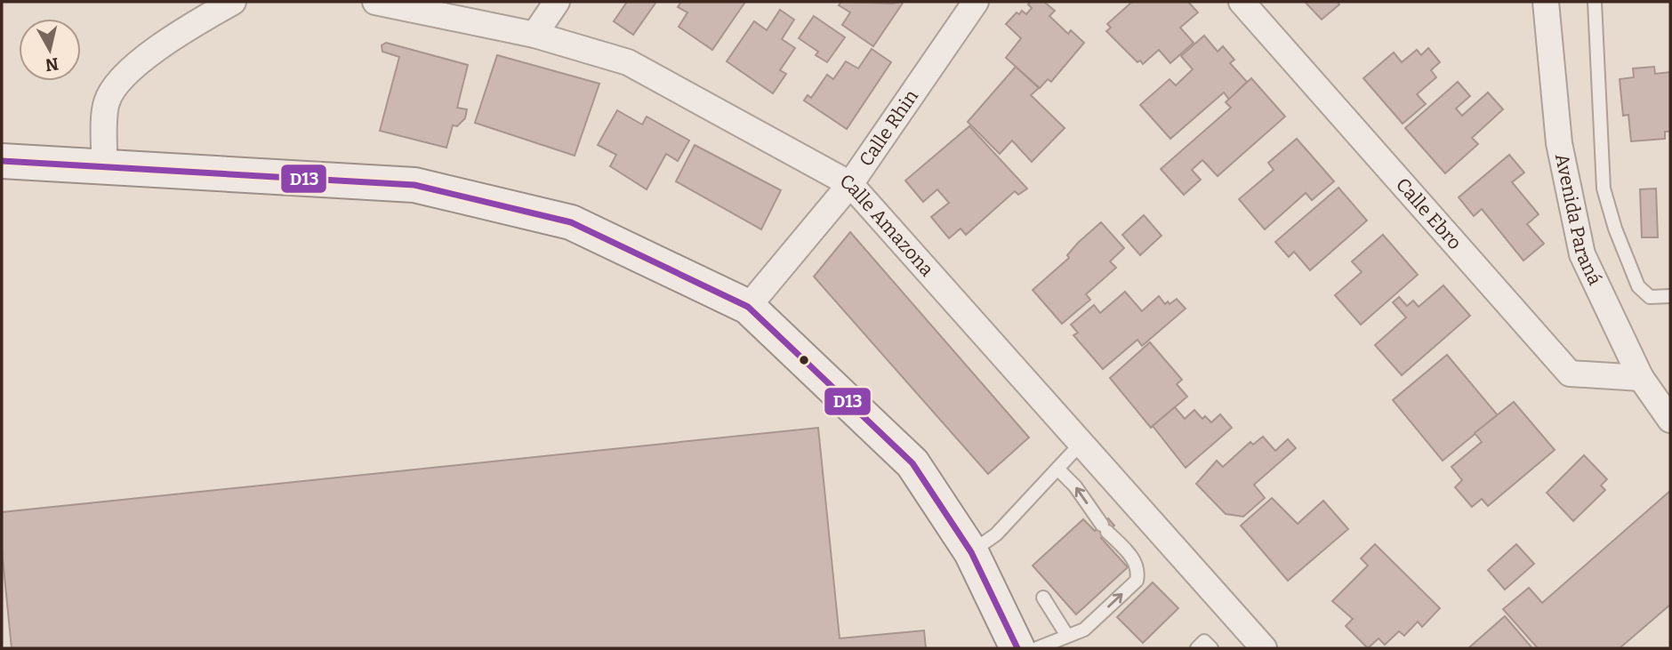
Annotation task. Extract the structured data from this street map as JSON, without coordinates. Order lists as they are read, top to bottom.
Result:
{
  "streets": {
    "street": [
      "Calle Rhin",
      "Calle Ebro",
      "Avenida Paraná",
      "Calle Amazona"
    ]
  },
  "crossings": [
    ["Calle Rhin", "Calle Amazona"],
    ["Calle Ebro", "Avenida Paraná"]
  ],
  "lines": ["transit line D13"],
  "north": "bottom"
}
